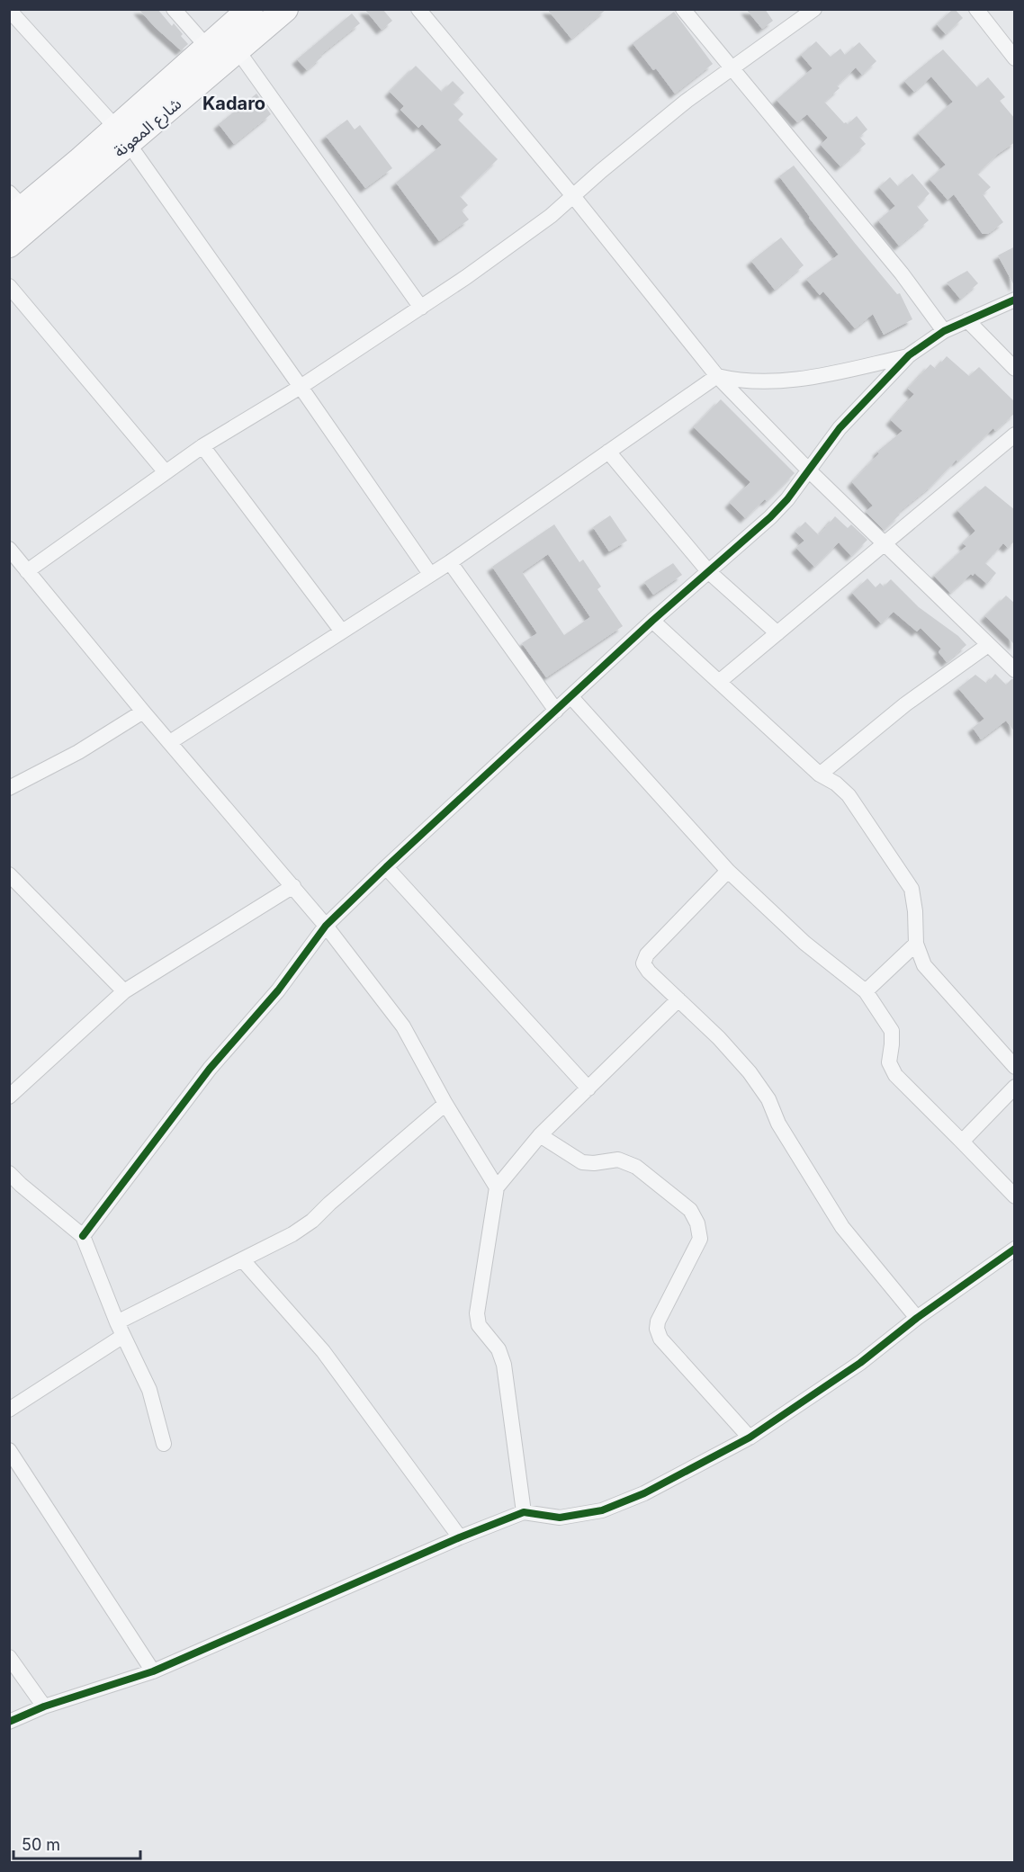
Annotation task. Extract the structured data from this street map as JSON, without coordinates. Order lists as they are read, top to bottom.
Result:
{
  "streets": {
    "highway": ["شارع المعونة"]
  },
  "districts": ["Kadaro"],
  "scale_bar": "50 m"
}
